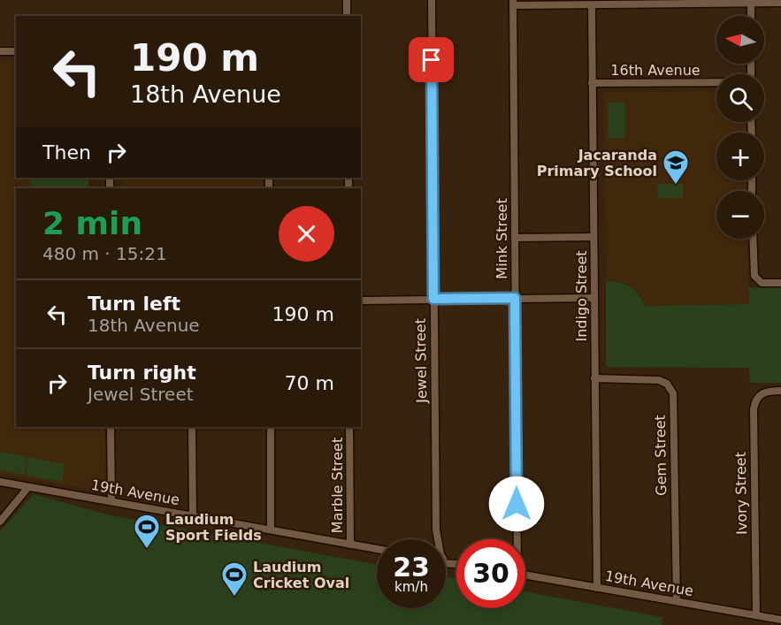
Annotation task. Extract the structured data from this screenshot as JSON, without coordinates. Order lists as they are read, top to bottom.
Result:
{
  "streets": {
    "street": [
      "16th Avenue",
      "Mink Street",
      "Indigo Street",
      "Jewel Street",
      "Gem Street",
      "Marble Street",
      "19th Avenue",
      "Ivory Street"
    ]
  },
  "crossings": [
    ["16th Avenue", "Indigo Street"],
    ["Indigo Street", "Gem Street"],
    ["Indigo Street", "19th Avenue"],
    ["Gem Street", "19th Avenue"],
    ["Marble Street", "19th Avenue"],
    ["19th Avenue", "Ivory Street"]
  ],
  "places": {
    "school or university": ["Jacaranda Primary School"],
    "sports": ["Laudium Sport Fields", "Laudium Cricket Oval"]
  },
  "north": "left",
  "page": {
    "map_buttons": ["+", "−"],
    "turn": ["190 m", "18th Avenue"],
    "then": "Then",
    "heading": ["2 min", "480 m · 15:21"],
    "list": [
      {
        "name": "Turn left",
        "note": "18th Avenue",
        "value": "190 m"
      },
      {
        "name": "Turn right",
        "note": "Jewel Street",
        "value": "70 m"
      }
    ],
    "speed": "23 km/h",
    "limit": "30"
  }
}
